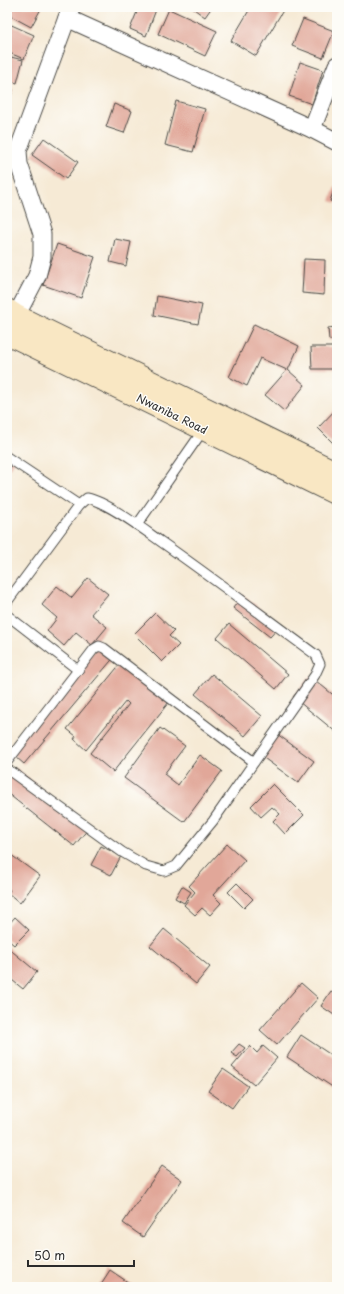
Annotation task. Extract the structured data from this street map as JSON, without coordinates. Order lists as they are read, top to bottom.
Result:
{
  "streets": {
    "main road": ["Nwaniba Road"]
  },
  "scale_bar": "50 m"
}
